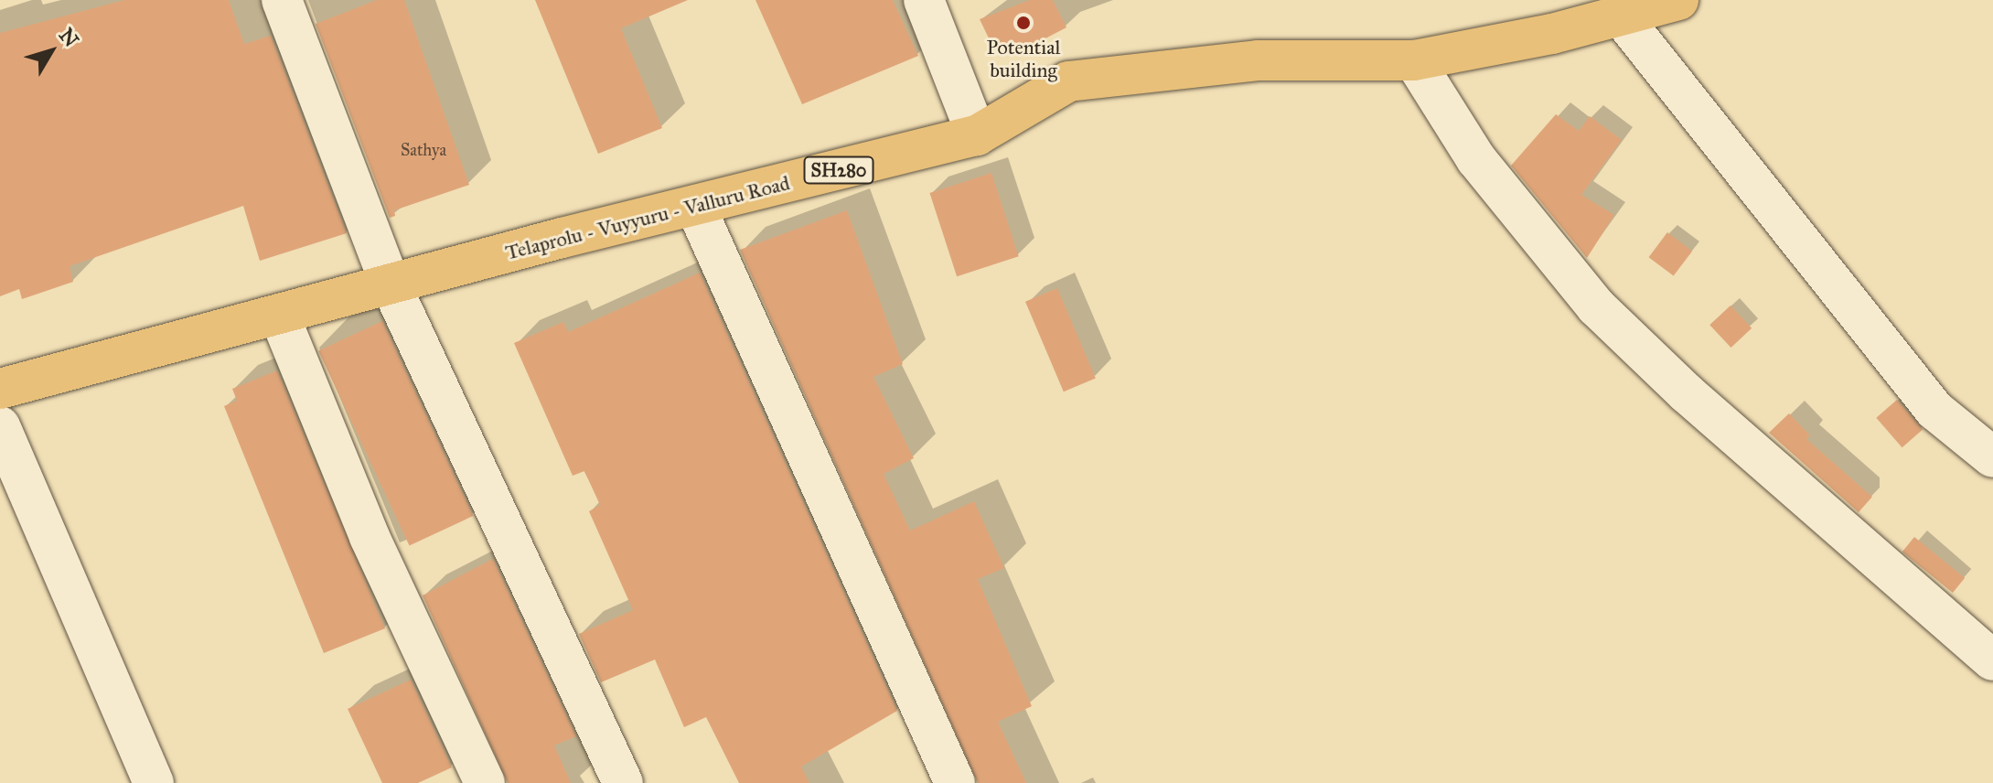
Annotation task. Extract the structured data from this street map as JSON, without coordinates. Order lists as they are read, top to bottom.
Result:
{
  "streets": {
    "main road": ["SH280", "Telaprolu - Vuyyuru - Valluru Road"]
  },
  "places": ["Potential building"],
  "house_numbers": ["Sathya"],
  "north": "top right"
}
